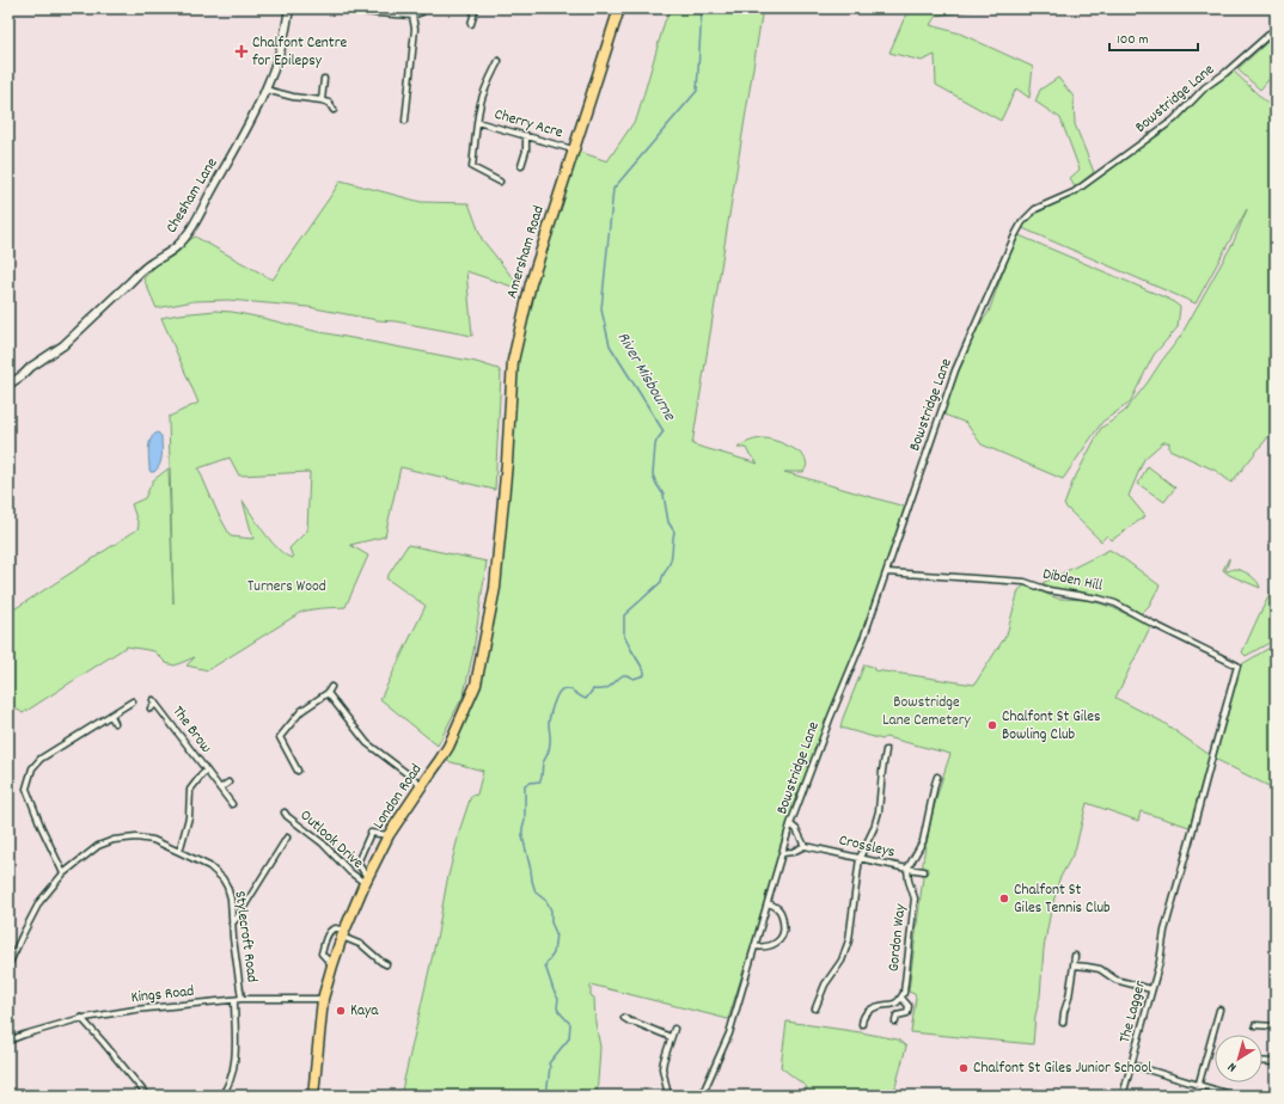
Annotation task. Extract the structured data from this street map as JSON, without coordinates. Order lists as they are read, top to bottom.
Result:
{
  "streets": {
    "highway": ["Amersham Road", "London Road"],
    "street": [
      "Bowstridge Lane",
      "Cherry Acre",
      "Chesham Lane",
      "Dibden Hill",
      "The Brow",
      "Outlook Drive",
      "Crossleys",
      "Stylecroft Road",
      "Gordon Way",
      "Kings Road",
      "The Lagger"
    ]
  },
  "crossings": [
    ["Bowstridge Lane", "Dibden Hill"],
    ["Cherry Acre", "Amersham Road"],
    ["Amersham Road", "London Road"],
    ["Dibden Hill", "The Lagger"],
    ["The Brow", "Stylecroft Road"],
    ["London Road", "Outlook Drive"],
    ["London Road", "Kings Road"],
    ["Crossleys", "Gordon Way"],
    ["Stylecroft Road", "Kings Road"]
  ],
  "water": ["River Misbourne"],
  "parks": ["Turners Wood", "Bowstridge Lane Cemetery"],
  "places": {
    "health": ["Chalfont Centre for Epilepsy"],
    "other": [
      "Chalfont St Giles Bowling Club",
      "Chalfont St Giles Tennis Club",
      "Kaya",
      "Chalfont St Giles Junior School"
    ]
  },
  "scale_bar": "100 m",
  "north": "bottom left"
}
